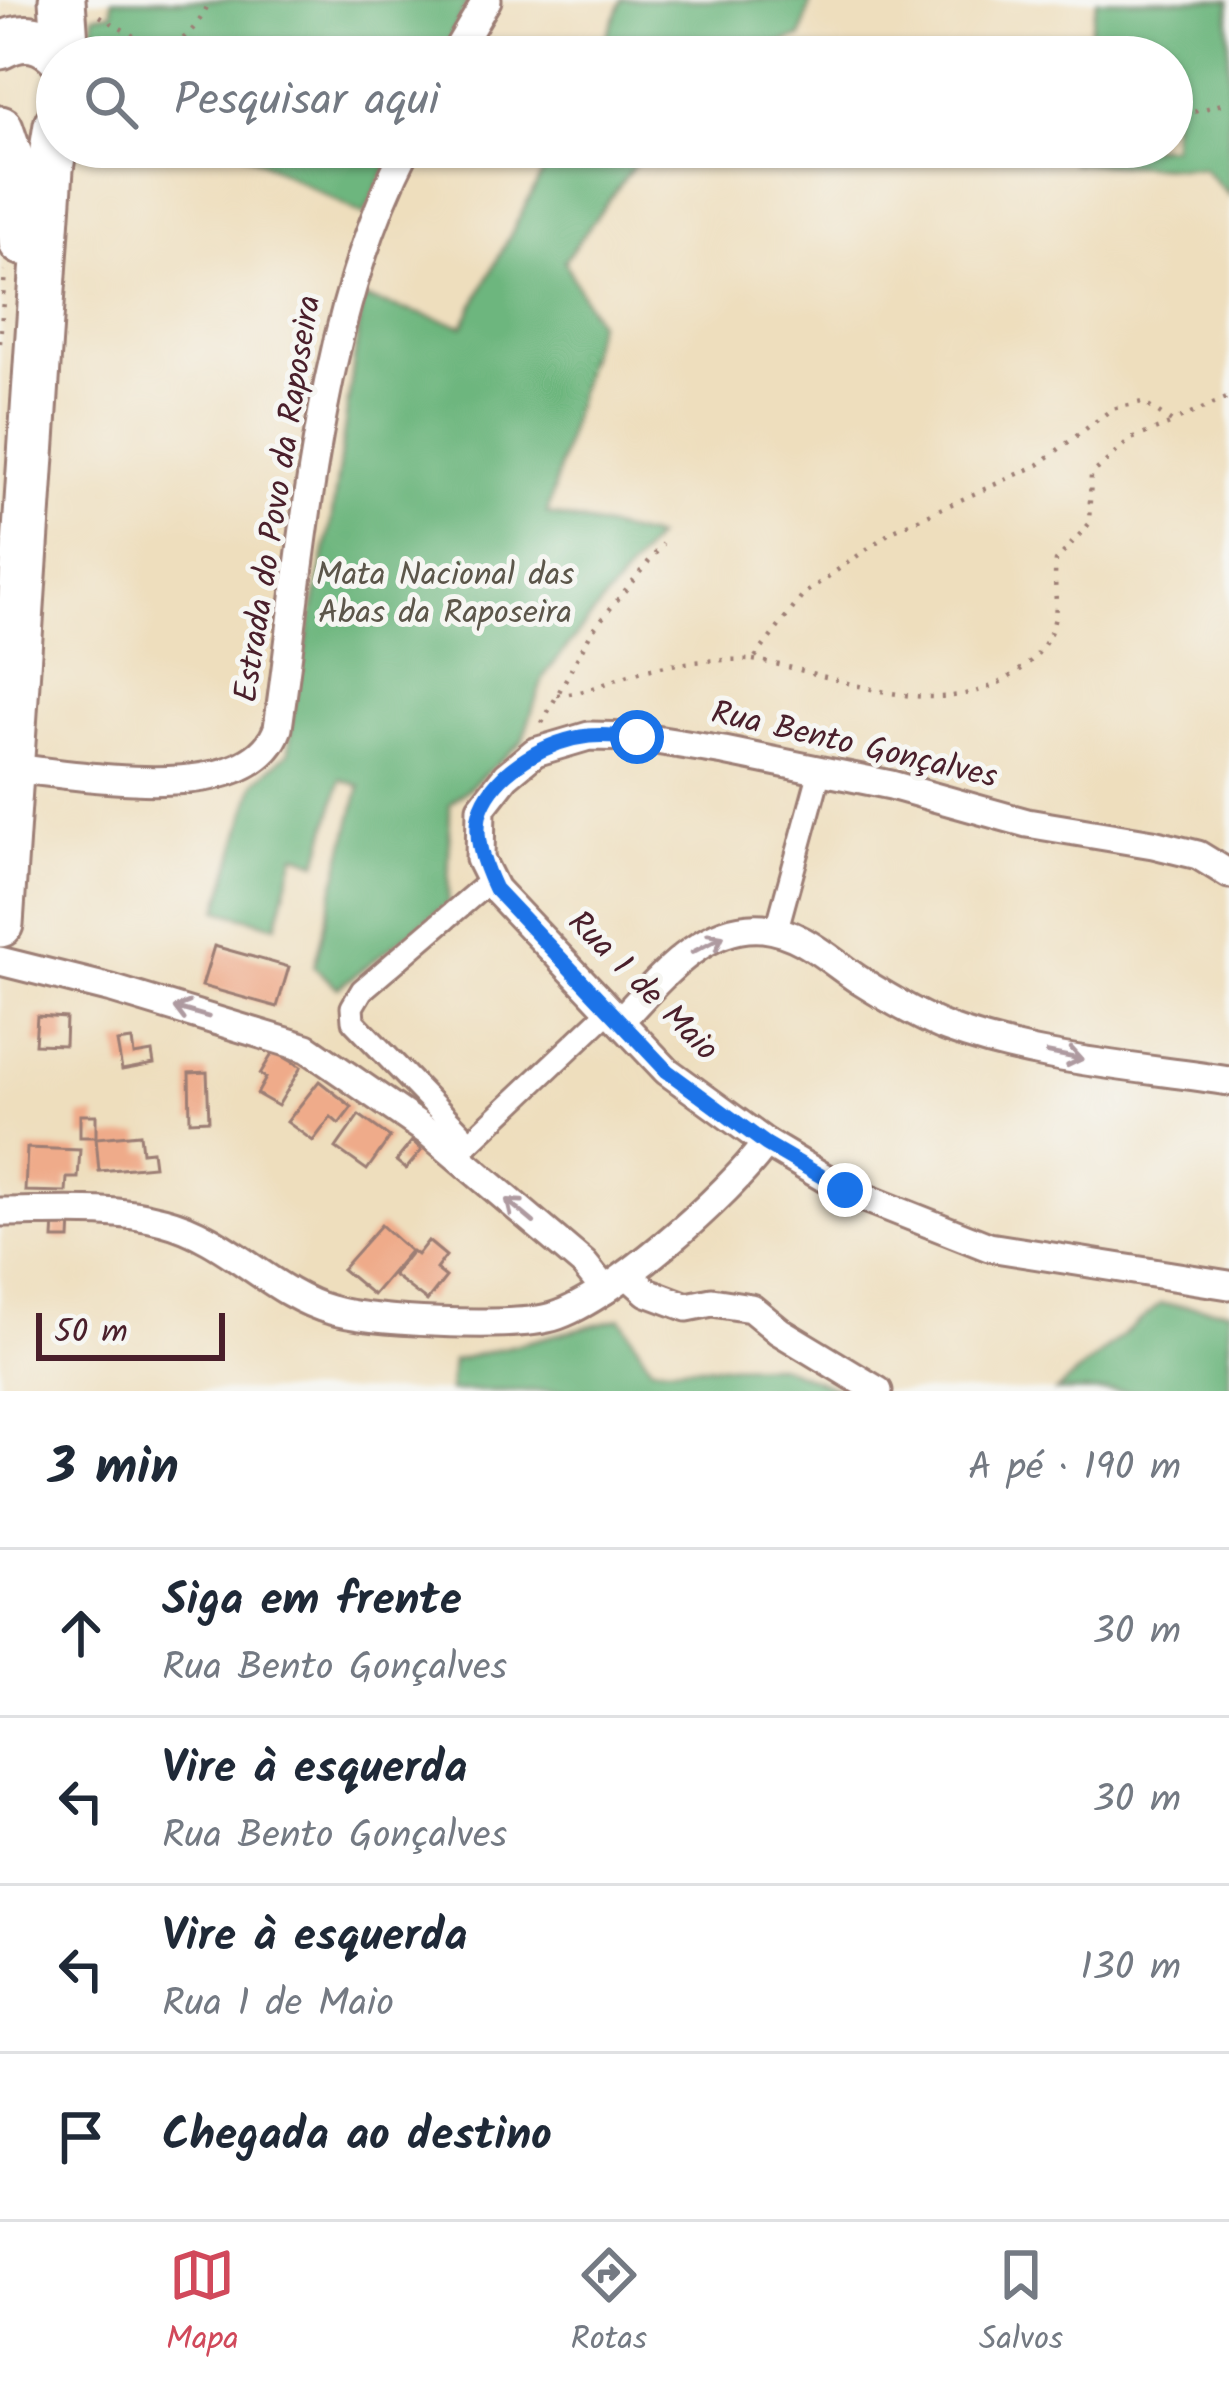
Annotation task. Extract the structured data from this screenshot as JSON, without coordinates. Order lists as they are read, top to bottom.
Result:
{
  "streets": {
    "street": ["Estrada do Povo da Raposeira", "Rua Bento Gonçalves", "Rua 1 de Maio"]
  },
  "crossings": [
    ["Rua Bento Gonçalves", "Rua 1 de Maio"]
  ],
  "parks": ["Mata Nacional das Abas da Raposeira"],
  "scale_bar": "50 m",
  "page": {
    "search": "Pesquisar aqui",
    "scale": "50 m",
    "heading": ["3 min", "A pé · 190 m"],
    "list": [
      ["Siga em frente", "Rua Bento Gonçalves", "30 m"],
      ["Vire à esquerda", "Rua Bento Gonçalves", "30 m"],
      ["Vire à esquerda", "Rua 1 de Maio", "130 m"],
      "Chegada ao destino"
    ],
    "nav": ["Mapa", "Rotas", "Salvos"]
  }
}
